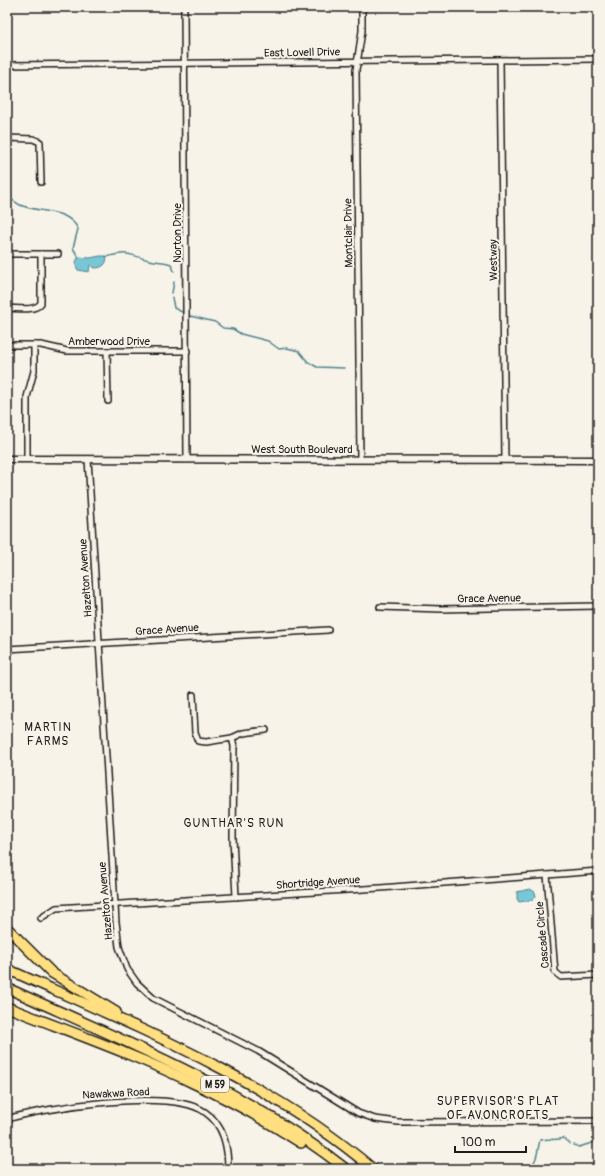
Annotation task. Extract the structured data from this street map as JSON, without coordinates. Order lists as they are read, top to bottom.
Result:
{
  "streets": {
    "highway": ["M 59"],
    "street": [
      "East Lovell Drive",
      "Norton Drive",
      "Montclair Drive",
      "Westway",
      "Amberwood Drive",
      "West South Boulevard",
      "Hazelton Avenue",
      "Grace Avenue",
      "Shortridge Avenue",
      "Cascade Circle",
      "Nawakwa Road"
    ]
  },
  "crossings": [
    ["East Lovell Drive", "Norton Drive"],
    ["East Lovell Drive", "Montclair Drive"],
    ["East Lovell Drive", "Westway"],
    ["Norton Drive", "Amberwood Drive"],
    ["Norton Drive", "West South Boulevard"],
    ["Montclair Drive", "West South Boulevard"],
    ["Westway", "West South Boulevard"],
    ["West South Boulevard", "Hazelton Avenue"],
    ["Hazelton Avenue", "Grace Avenue"],
    ["Hazelton Avenue", "Shortridge Avenue"],
    ["Shortridge Avenue", "Cascade Circle"]
  ],
  "districts": ["MARTIN FARMS", "GUNTHAR'S RUN", "SUPERVISOR'S PLAT OF AVONCROFTS"],
  "scale_bar": "100 m"
}
